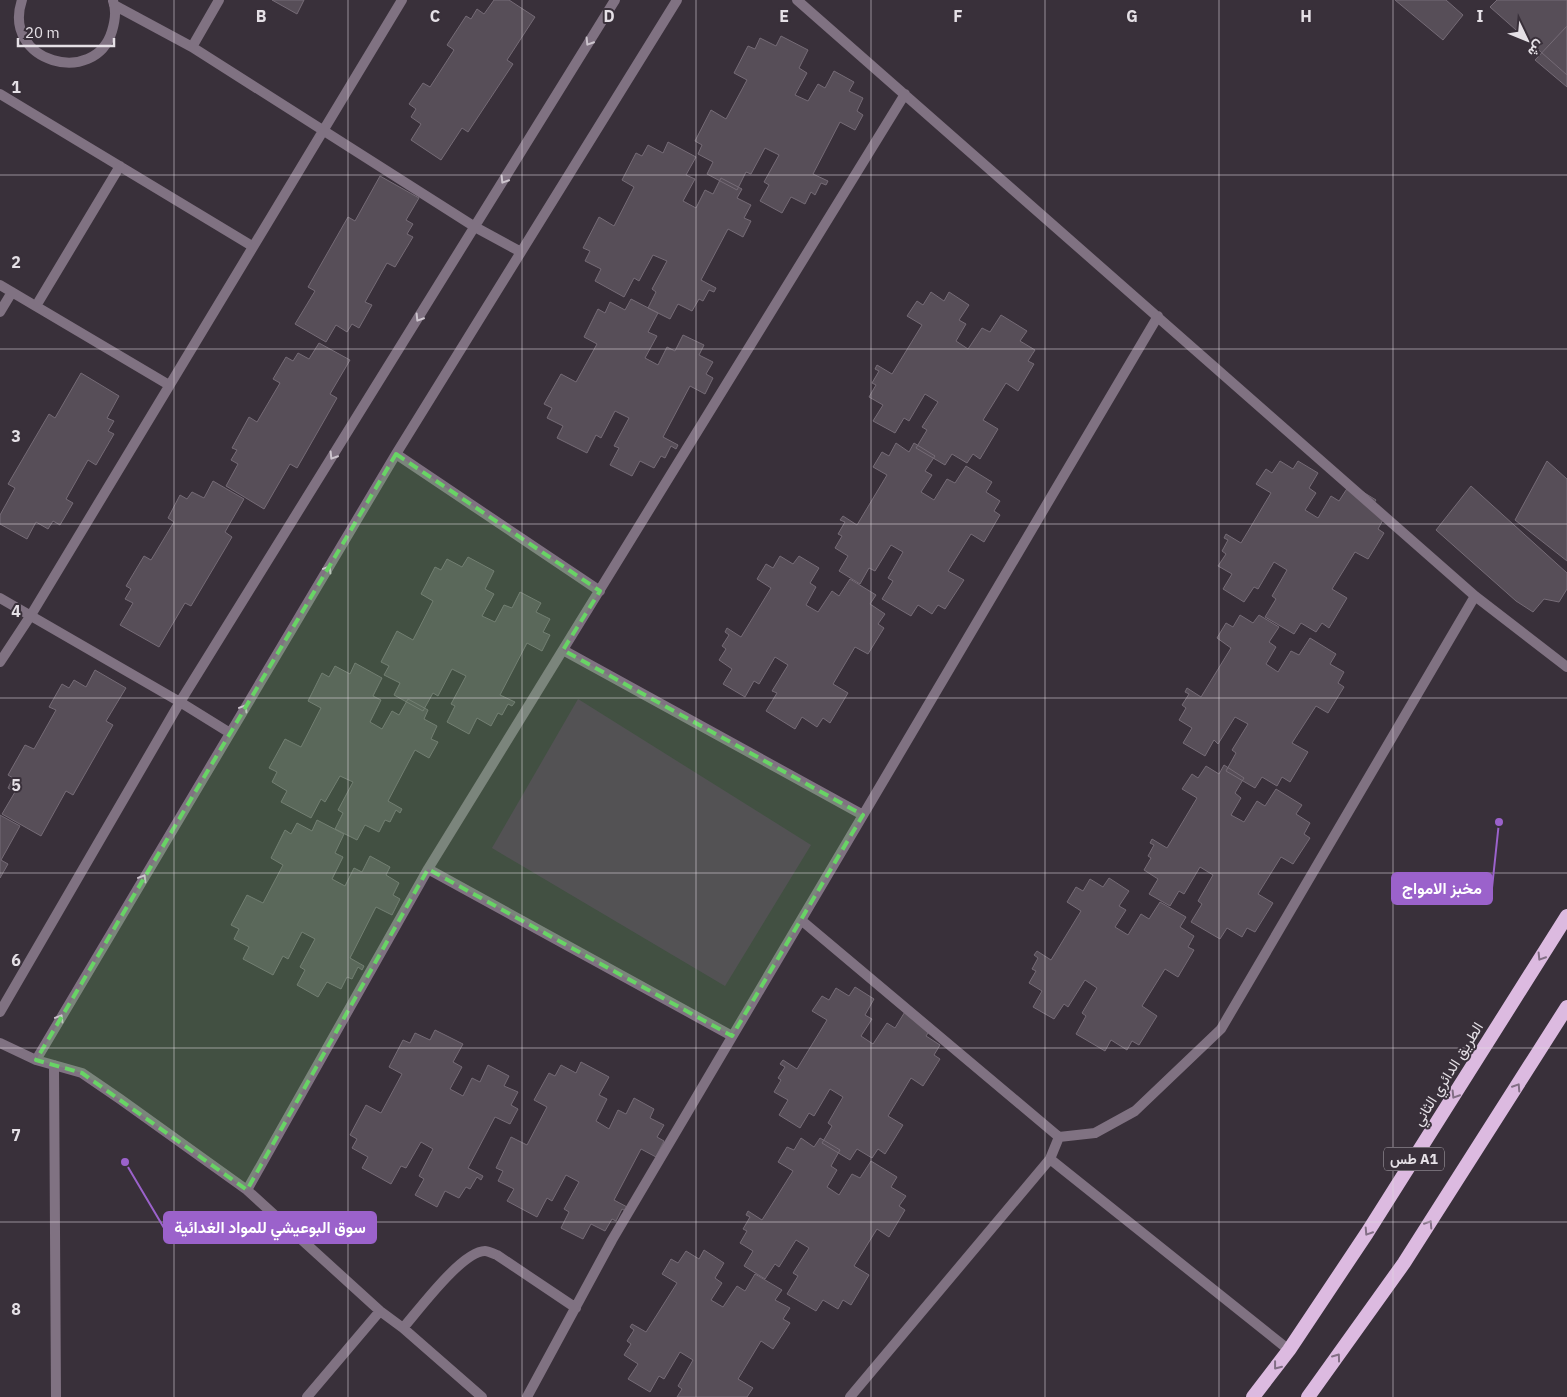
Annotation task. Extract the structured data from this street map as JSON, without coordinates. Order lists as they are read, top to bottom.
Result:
{
  "streets": {
    "highway": ["الطريق الدائري الثاني", "طس A1"]
  },
  "places": ["مخبز الامواج", "سوق البوعيشي للمواد الغدائية"],
  "scale_bar": "20 m",
  "north": "bottom right",
  "grid": {
    "columns": [
      "B",
      "C",
      "D",
      "E",
      "F",
      "G",
      "H",
      "I"
    ],
    "rows": [
      "1",
      "2",
      "3",
      "4",
      "5",
      "6",
      "7",
      "8"
    ]
  }
}
